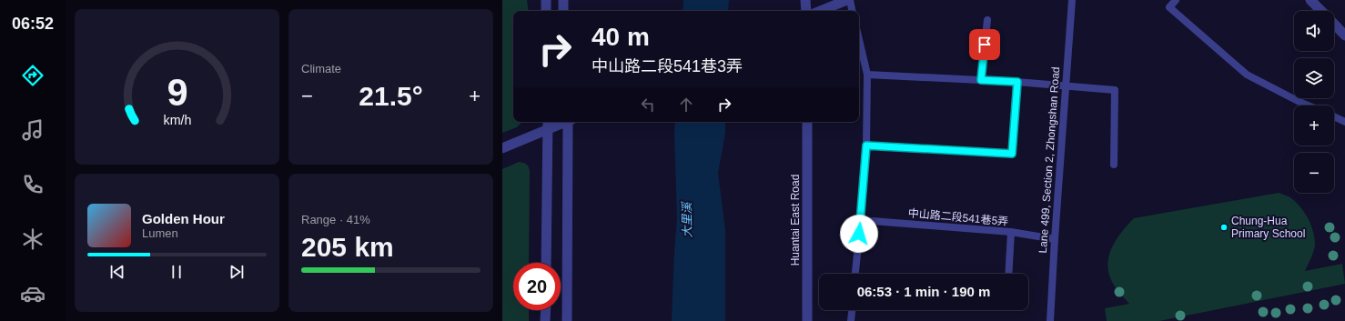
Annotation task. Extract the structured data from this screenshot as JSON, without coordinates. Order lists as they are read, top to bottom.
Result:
{
  "streets": {
    "street": ["Huantai East Road"],
    "lane": ["Lane 499, Section 2, Zhongshan Road", "中山路二段541巷5弄"]
  },
  "crossings": [
    ["Lane 499, Section 2, Zhongshan Road", "中山路二段541巷5弄"]
  ],
  "water": ["大里溪"],
  "places": ["Chung-Hua Primary School"],
  "page": {
    "tabs": "06:52",
    "tile": [
      "Climate",
      ["Range · 41%", "205 km"]
    ],
    "map_buttons": ["+", "−"],
    "turn": ["40 m", "中山路二段541巷3弄"],
    "heat": ["−", "21.5°", "+"],
    "song": ["Golden Hour", "Lumen"],
    "limit": "20",
    "trip": "06:53 · 1 min · 190 m",
    "gauge": ["9", "km/h"]
  }
}
